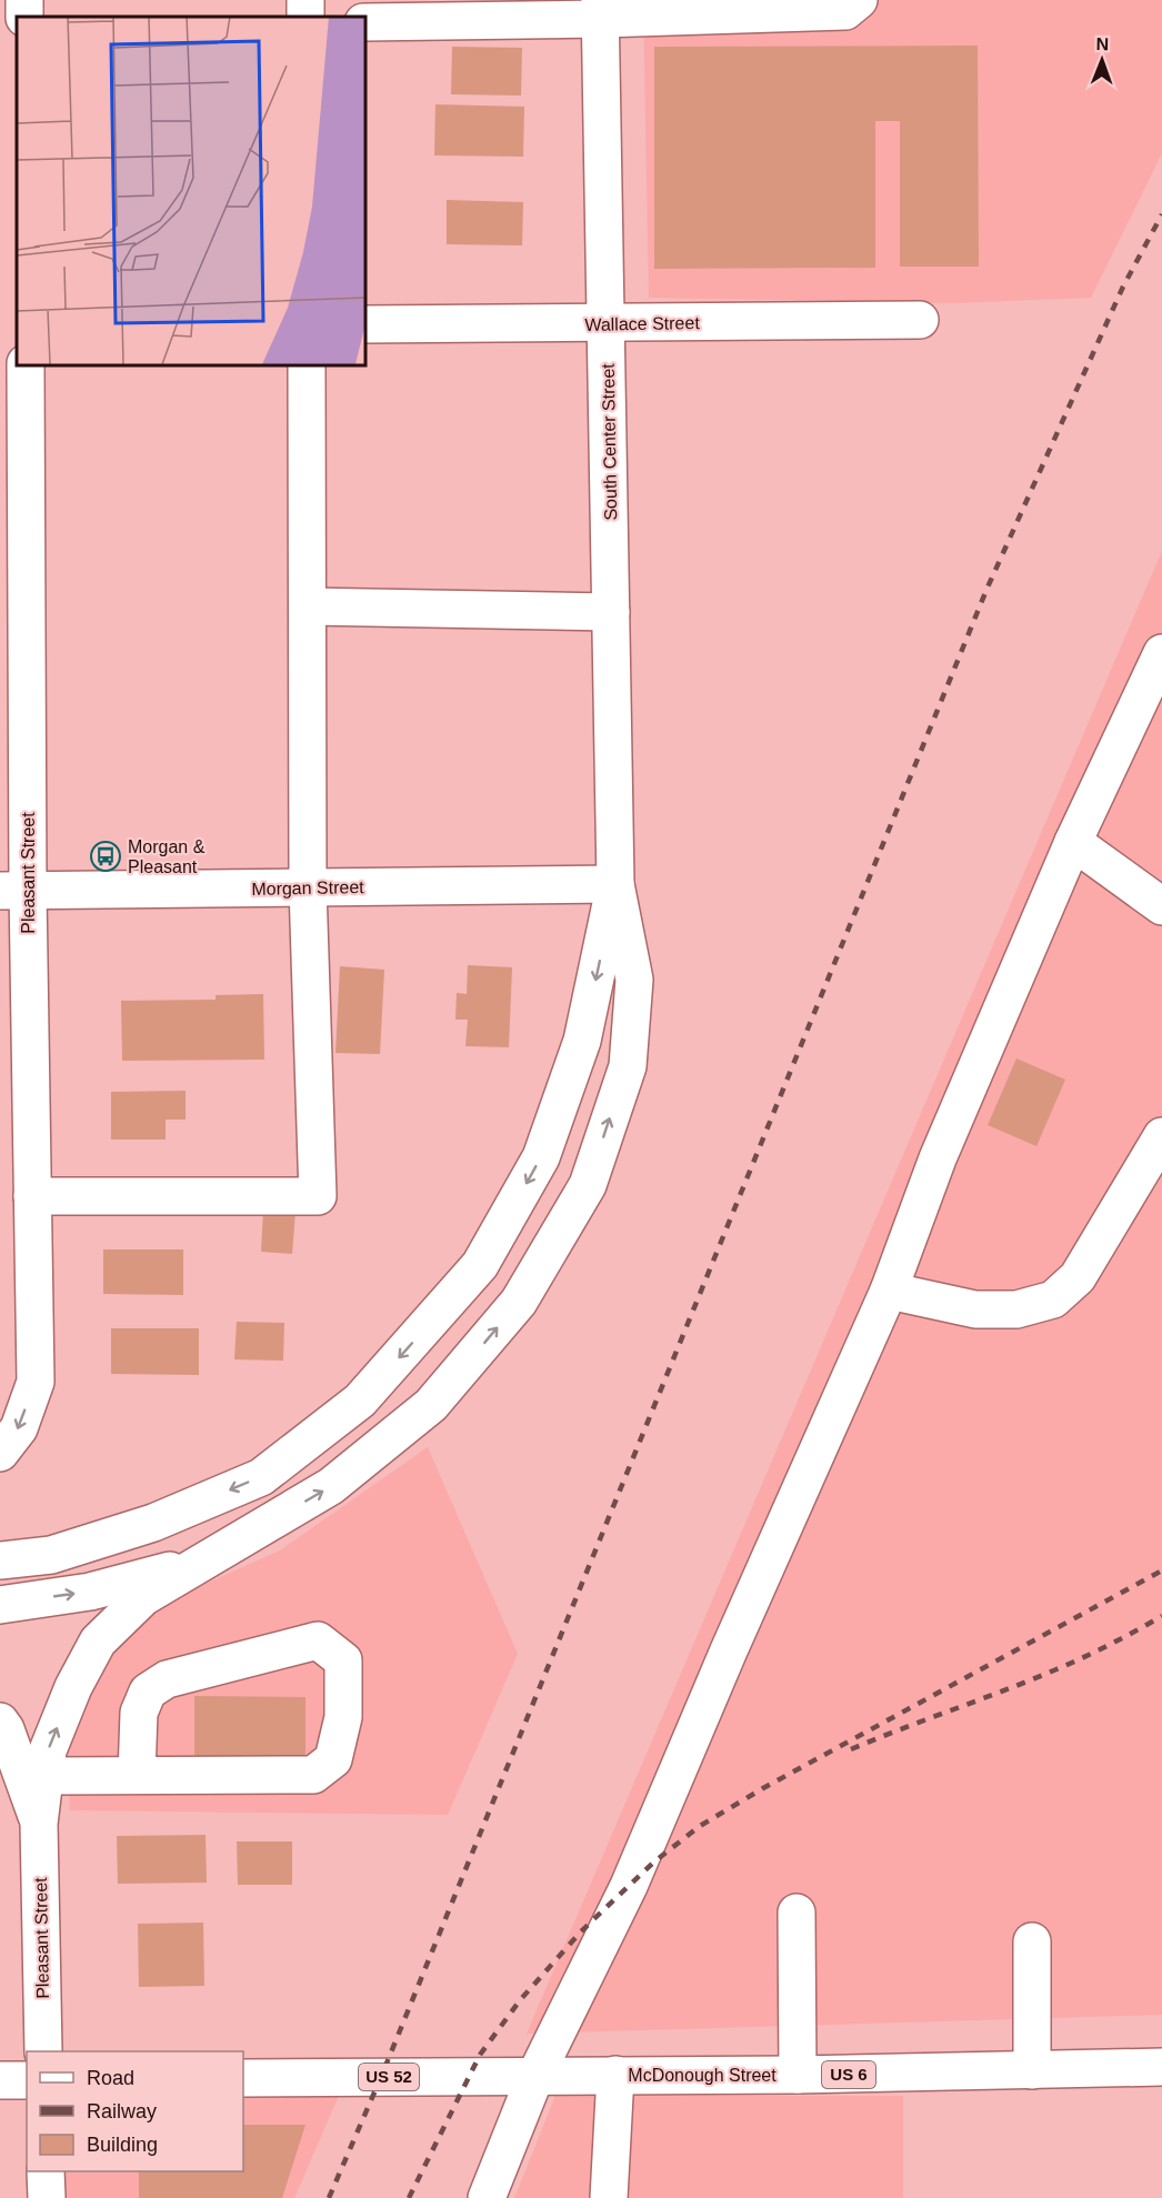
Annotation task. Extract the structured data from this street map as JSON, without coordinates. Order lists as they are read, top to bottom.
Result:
{
  "streets": {
    "street": [
      "Wallace Street",
      "South Center Street",
      "Pleasant Street",
      "Morgan Street",
      "McDonough Street",
      "US 6",
      "US 52"
    ]
  },
  "crossings": [
    ["Wallace Street", "South Center Street"],
    ["South Center Street", "Morgan Street"],
    ["Pleasant Street", "Morgan Street"]
  ],
  "places": {
    "bus stop": ["Morgan & Pleasant"]
  },
  "legend": ["Road", "Railway", "Building"],
  "north": "top"
}
